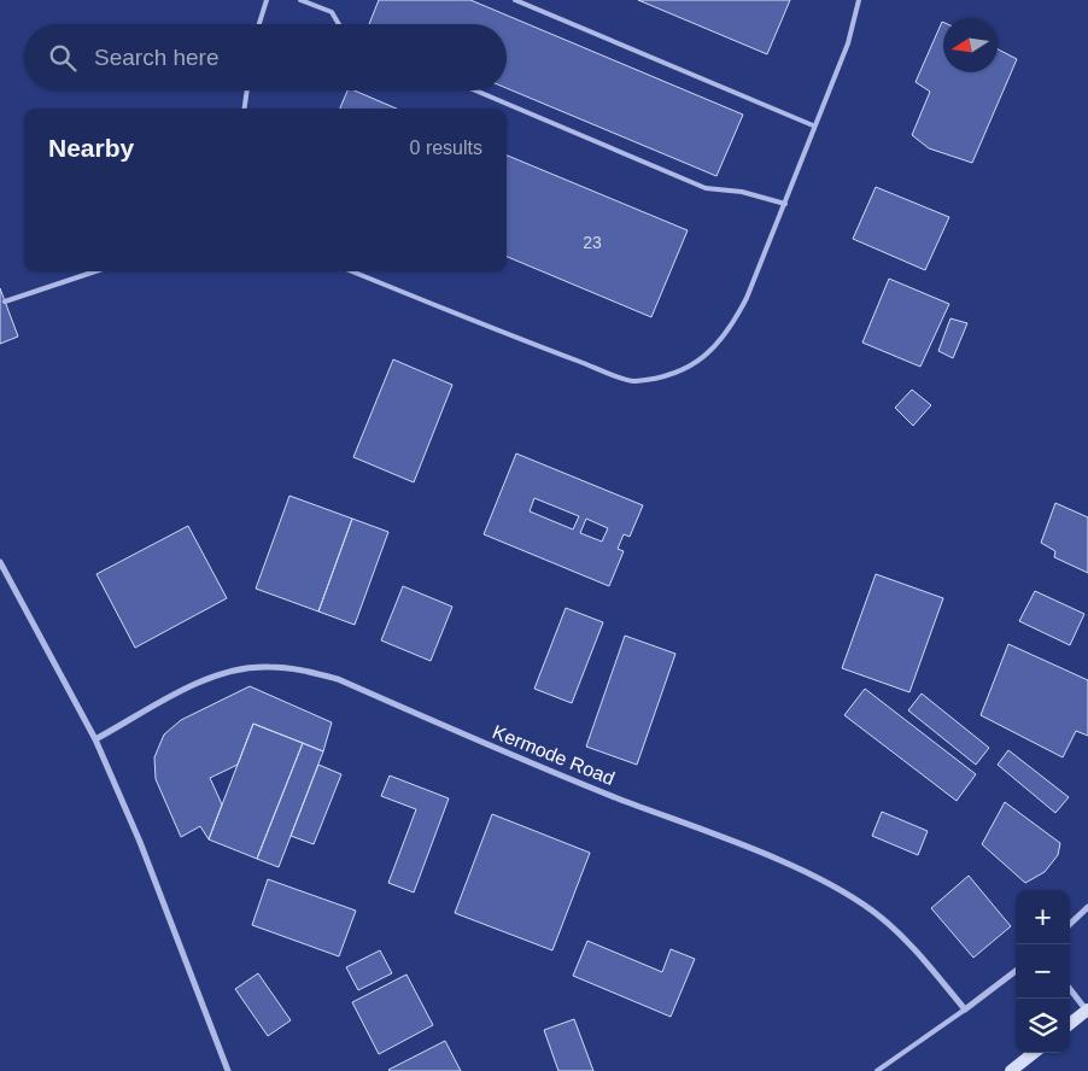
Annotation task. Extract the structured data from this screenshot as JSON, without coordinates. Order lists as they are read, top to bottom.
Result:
{
  "streets": {
    "street": ["Kermode Road"]
  },
  "house_numbers": ["23"],
  "north": "left",
  "page": {
    "search": "Search here",
    "heading": ["Nearby", "0 results"],
    "map_buttons": ["+", "−"]
  }
}
